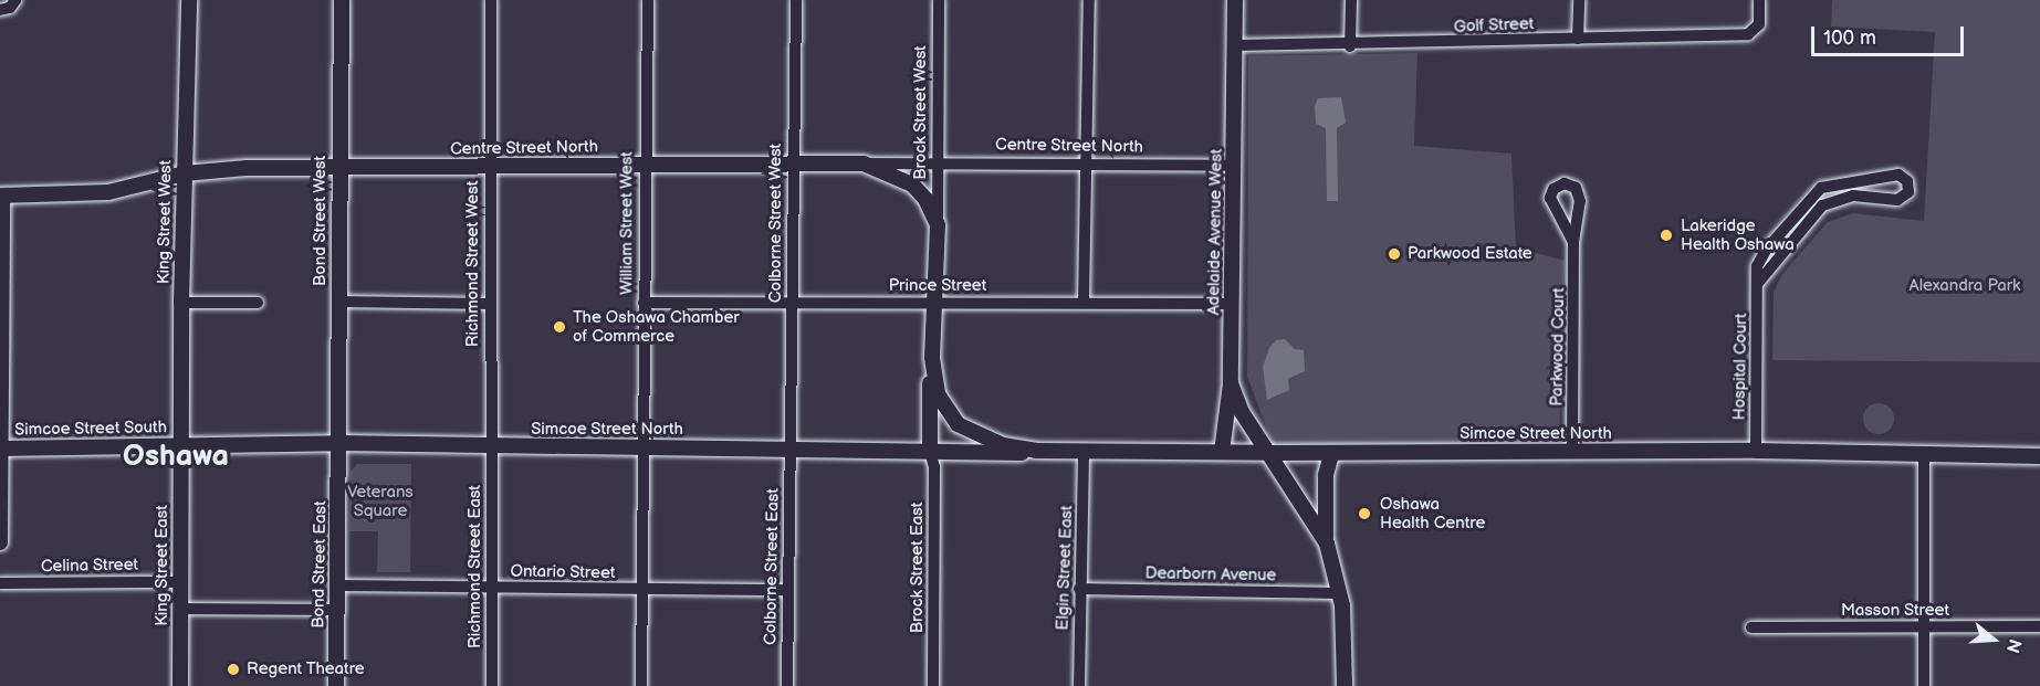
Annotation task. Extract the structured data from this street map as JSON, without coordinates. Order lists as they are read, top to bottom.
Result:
{
  "streets": {
    "main road": [
      "Brock Street West",
      "Centre Street North",
      "Bond Street West",
      "King Street West",
      "Adelaide Avenue West",
      "Simcoe Street South",
      "Simcoe Street North",
      "Bond Street East",
      "King Street East"
    ],
    "street": [
      "Golf Street",
      "William Street West",
      "Colborne Street West",
      "Richmond Street West",
      "Prince Street",
      "Parkwood Court",
      "Hospital Court",
      "Celina Street",
      "Richmond Street East",
      "Colborne Street East",
      "Brock Street East",
      "Elgin Street East",
      "Ontario Street",
      "Dearborn Avenue",
      "Masson Street"
    ]
  },
  "crossings": [
    ["Golf Street", "Adelaide Avenue West"],
    ["Brock Street West", "Centre Street North"],
    ["Brock Street West", "Prince Street"],
    ["Brock Street West", "Simcoe Street North"],
    ["Centre Street North", "Bond Street West"],
    ["Centre Street North", "King Street West"],
    ["Centre Street North", "William Street West"],
    ["Centre Street North", "Colborne Street West"],
    ["Centre Street North", "Adelaide Avenue West"],
    ["Centre Street North", "Richmond Street West"],
    ["Bond Street West", "Simcoe Street North"],
    ["Bond Street West", "Bond Street East"],
    ["King Street West", "Simcoe Street South"],
    ["King Street West", "Simcoe Street North"],
    ["King Street West", "King Street East"],
    ["William Street West", "Prince Street"],
    ["William Street West", "Simcoe Street North"],
    ["William Street West", "Ontario Street"],
    ["Colborne Street West", "Prince Street"],
    ["Colborne Street West", "Simcoe Street North"],
    ["Colborne Street West", "Colborne Street East"],
    ["Adelaide Avenue West", "Prince Street"],
    ["Adelaide Avenue West", "Simcoe Street North"],
    ["Richmond Street West", "Simcoe Street North"],
    ["Richmond Street West", "Richmond Street East"],
    ["Parkwood Court", "Simcoe Street North"],
    ["Hospital Court", "Simcoe Street North"],
    ["Simcoe Street South", "Simcoe Street North"],
    ["Simcoe Street South", "King Street East"],
    ["Simcoe Street North", "Bond Street East"],
    ["Simcoe Street North", "King Street East"],
    ["Simcoe Street North", "Richmond Street East"],
    ["Simcoe Street North", "Colborne Street East"],
    ["Simcoe Street North", "Brock Street East"],
    ["Simcoe Street North", "Elgin Street East"],
    ["Bond Street East", "Ontario Street"],
    ["Celina Street", "King Street East"],
    ["Richmond Street East", "Ontario Street"],
    ["Colborne Street East", "Ontario Street"],
    ["Elgin Street East", "Dearborn Avenue"]
  ],
  "districts": ["Oshawa"],
  "parks": ["Alexandra Park", "Veterans Square"],
  "places": [
    "Lakeridge Health Oshawa",
    "Parkwood Estate",
    "The Oshawa Chamber of Commerce",
    "Oshawa Health Centre",
    "Regent Theatre"
  ],
  "scale_bar": "100 m",
  "north": "right"
}
